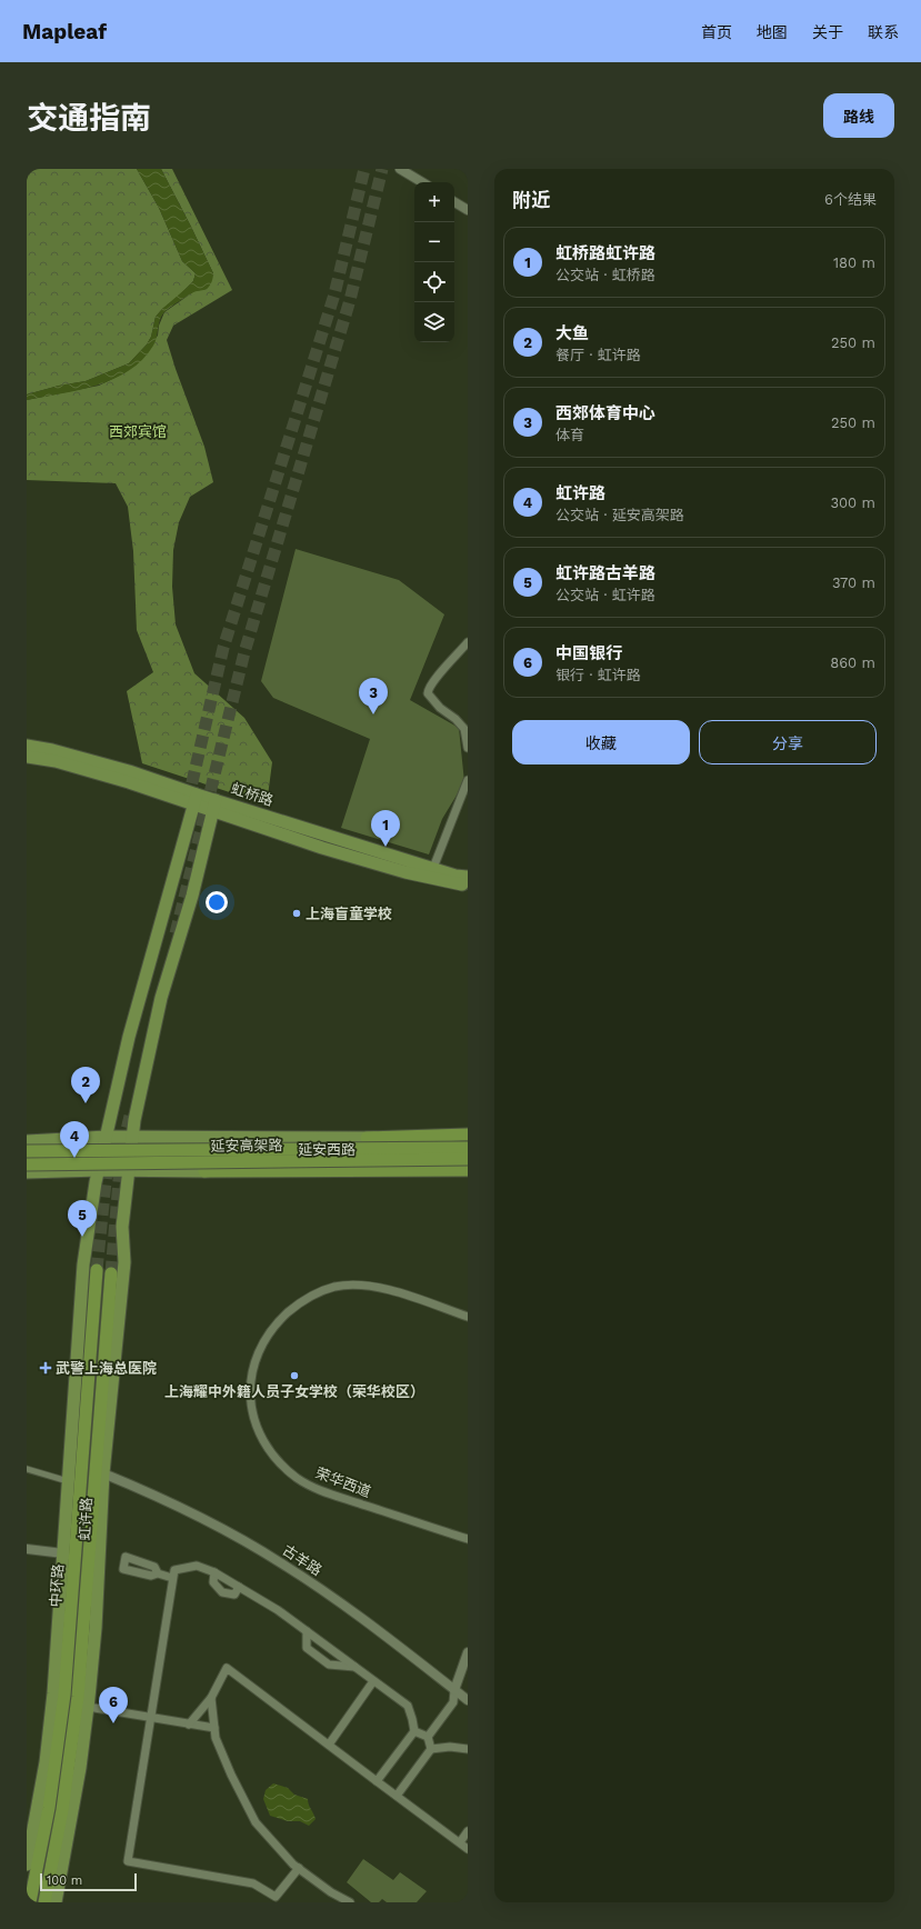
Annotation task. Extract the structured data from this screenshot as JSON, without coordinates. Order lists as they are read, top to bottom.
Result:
{
  "streets": {
    "highway": ["延安高架路", "中环路"],
    "main road": ["虹桥路", "延安西路", "虹许路"],
    "street": ["荣华西道", "古羊路"]
  },
  "crossings": [
    ["虹桥路", "虹许路"],
    ["延安西路", "虹许路"],
    ["虹许路", "古羊路"]
  ],
  "parks": ["西郊宾馆"],
  "places": {
    "other": ["上海盲童学校", "上海耀中外籍人员子女学校（荣华校区）"],
    "health": ["武警上海总医院"]
  },
  "scale_bar": "100 m",
  "page": {
    "header": "Mapleaf",
    "nav": [
      "首页",
      "地图",
      "关于",
      "联系"
    ],
    "title": "交通指南",
    "buttons": [
      "路线",
      ["收藏", "分享"]
    ],
    "heading": ["附近", "6个结果"],
    "map_buttons": ["+", "−"],
    "list": [
      {
        "mark": "1",
        "name": "虹桥路虹许路",
        "note": "公交站 · 虹桥路",
        "value": "180 m"
      },
      {
        "mark": "2",
        "name": "大鱼",
        "note": "餐厅 · 虹许路",
        "value": "250 m"
      },
      {
        "mark": "3",
        "name": "西郊体育中心",
        "note": "体育",
        "value": "250 m"
      },
      {
        "mark": "4",
        "name": "虹许路",
        "note": "公交站 · 延安高架路",
        "value": "300 m"
      },
      {
        "mark": "5",
        "name": "虹许路古羊路",
        "note": "公交站 · 虹许路",
        "value": "370 m"
      },
      {
        "mark": "6",
        "name": "中国银行",
        "note": "银行 · 虹许路",
        "value": "860 m"
      }
    ],
    "pins": [
      "3",
      "1",
      "2",
      "4",
      "5",
      "6"
    ],
    "scale": "100 m"
  }
}
